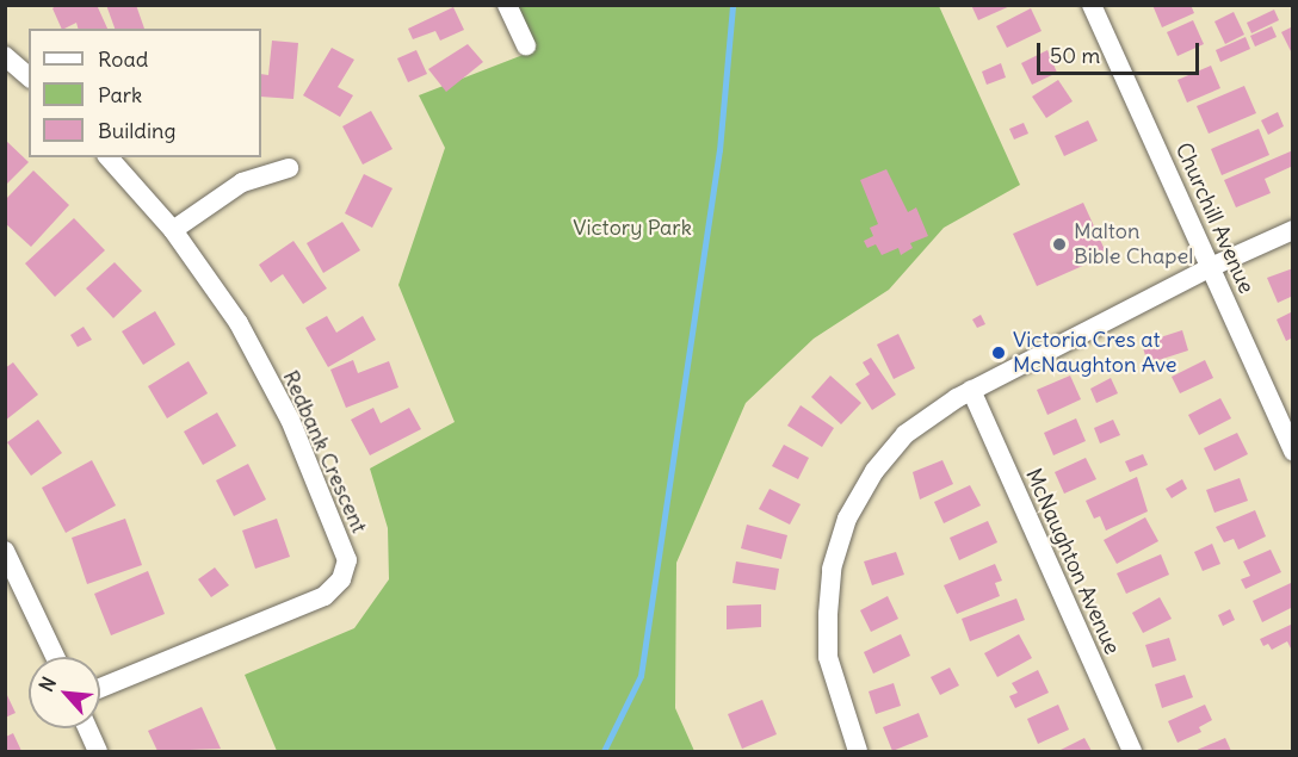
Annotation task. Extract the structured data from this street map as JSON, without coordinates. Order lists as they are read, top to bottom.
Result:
{
  "streets": {
    "street": ["Churchill Avenue", "Redbank Crescent", "McNaughton Avenue"]
  },
  "parks": ["Victory Park"],
  "places": ["Malton Bible Chapel", "Victoria Cres at McNaughton Ave"],
  "legend": ["Road", "Park", "Building"],
  "scale_bar": "50 m",
  "north": "top left"
}
